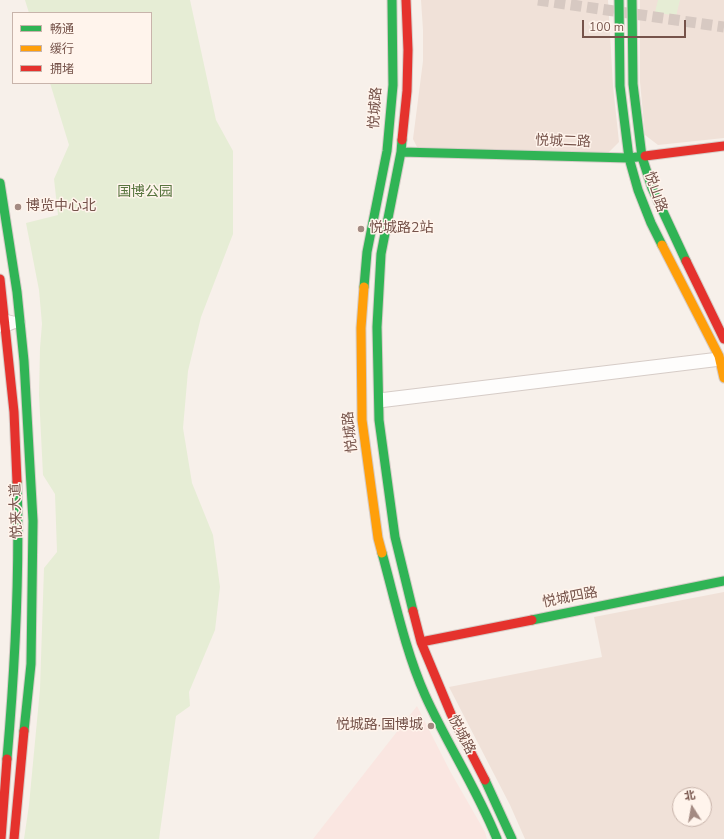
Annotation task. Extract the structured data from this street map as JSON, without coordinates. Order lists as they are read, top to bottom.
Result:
{
  "streets": {
    "main road": [
      "悦城路",
      "悦城二路",
      "悦山路",
      "悦来大道",
      "悦城四路"
    ]
  },
  "crossings": [
    ["悦城路", "悦城二路"],
    ["悦城路", "悦城四路"],
    ["悦城二路", "悦山路"]
  ],
  "parks": ["国博公园"],
  "places": ["博览中心北", "悦城路2站", "悦城路·国博城"],
  "legend": ["畅通", "缓行", "拥堵"],
  "scale_bar": "100 m",
  "north": "top"
}
